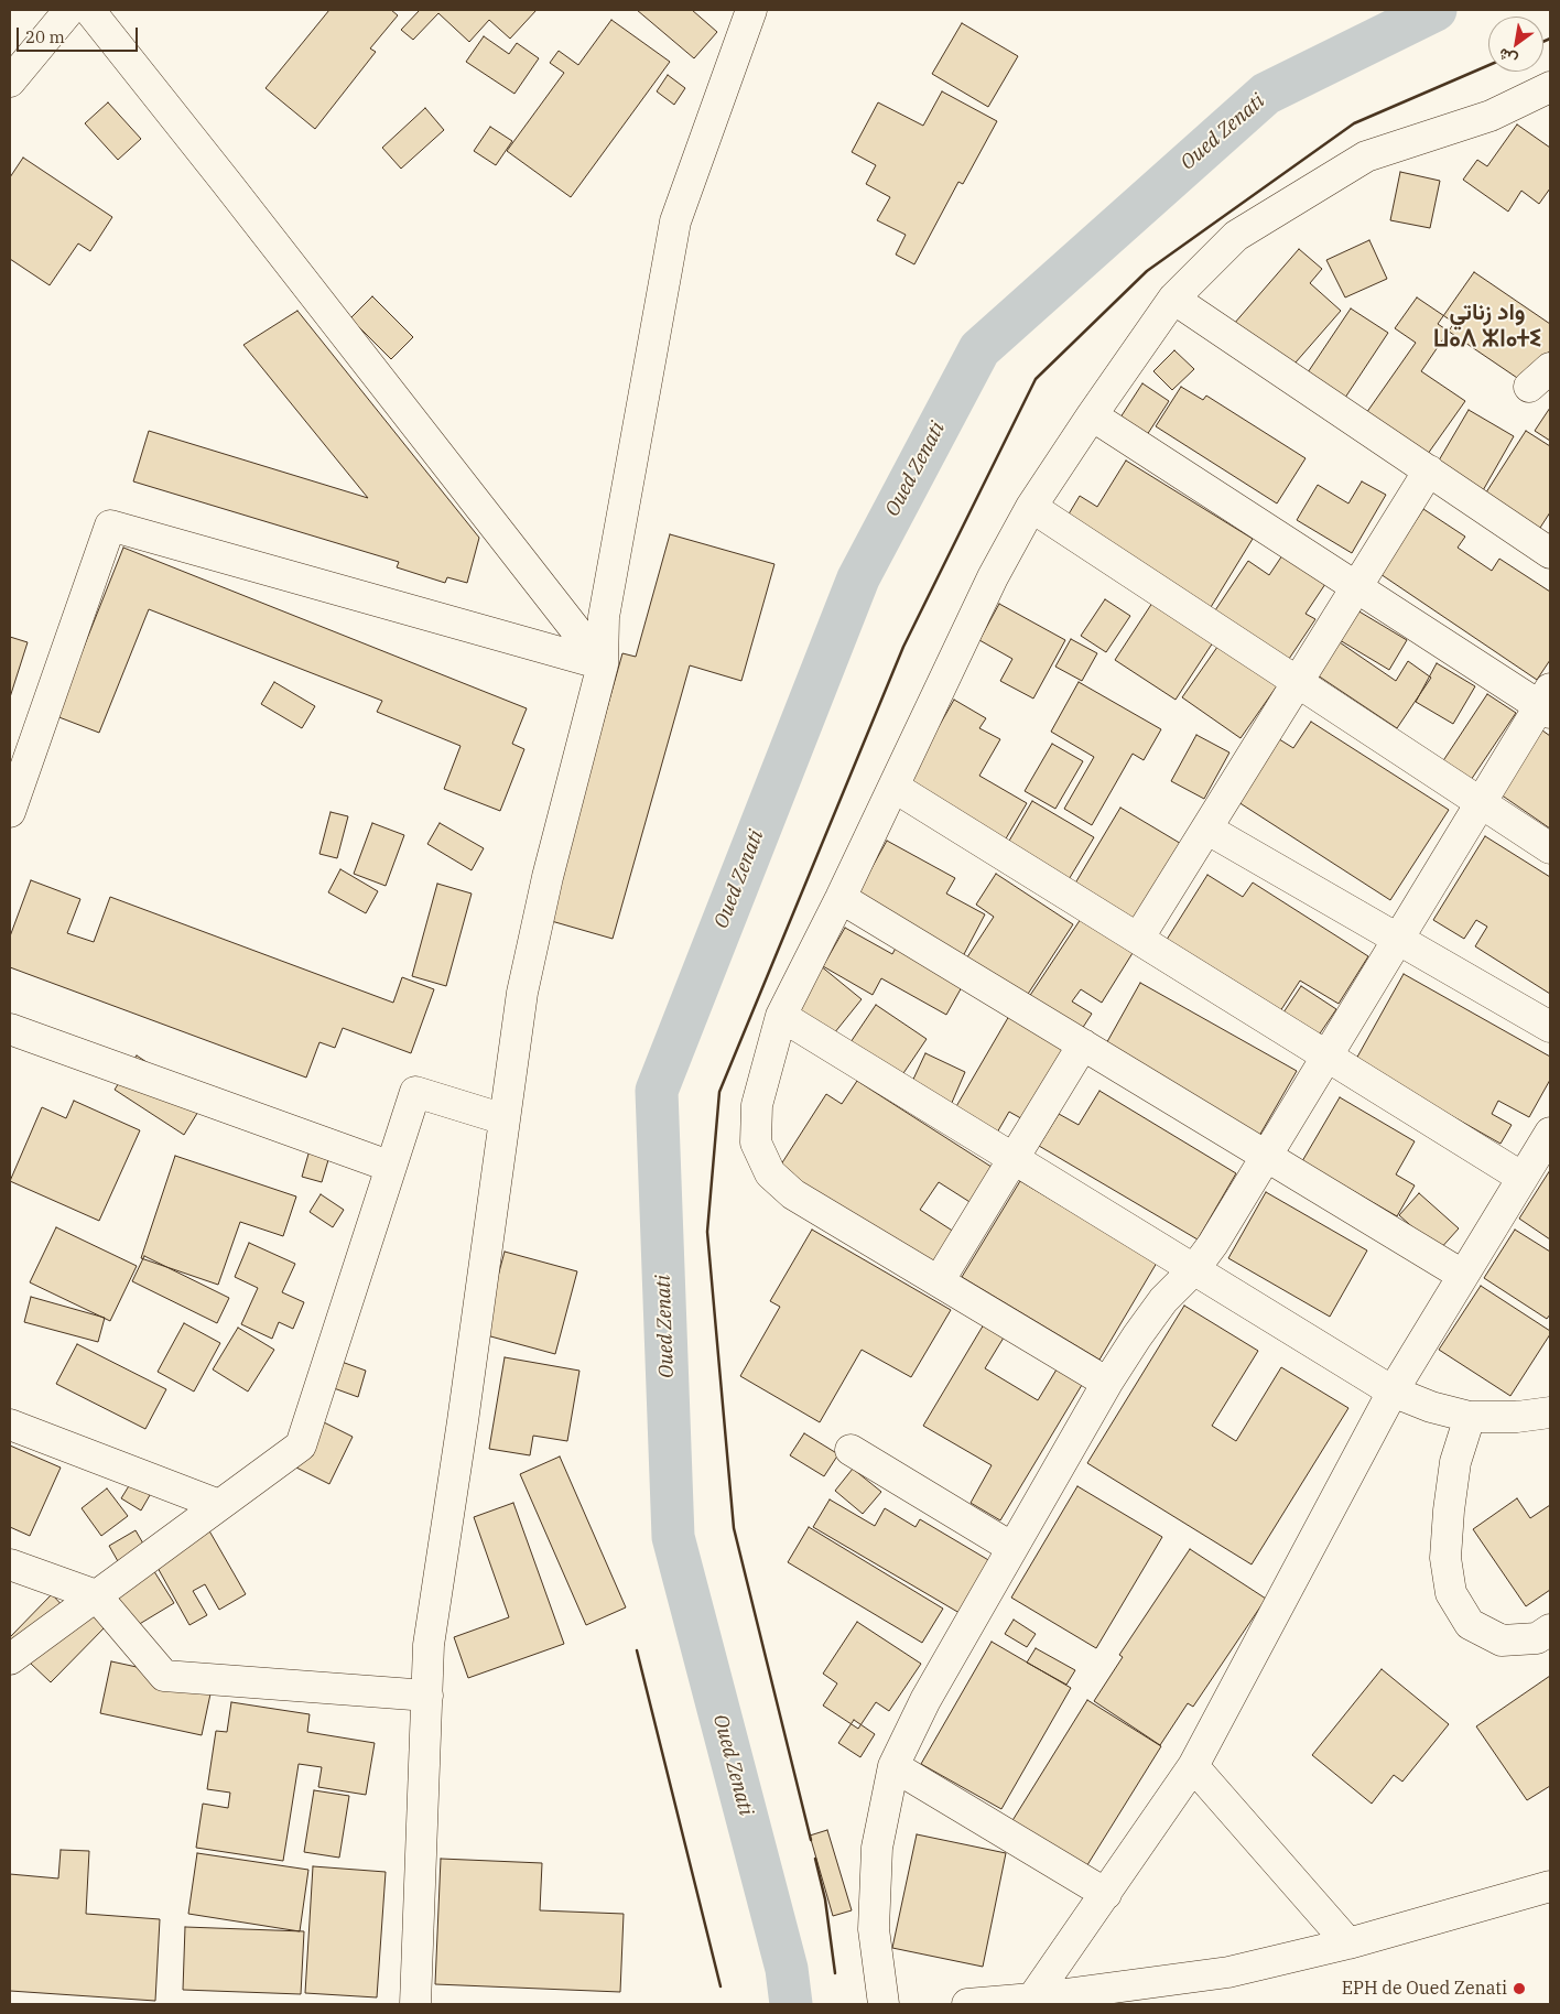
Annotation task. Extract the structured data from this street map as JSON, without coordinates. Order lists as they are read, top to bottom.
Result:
{
  "districts": ["واد زناتي ⵡⴰⴷ ⵣⵏⴰⵜⵉ"],
  "water": ["Oued Zenati"],
  "places": ["EPH de Oued Zenati"],
  "scale_bar": "20 m",
  "north": "bottom left"
}
